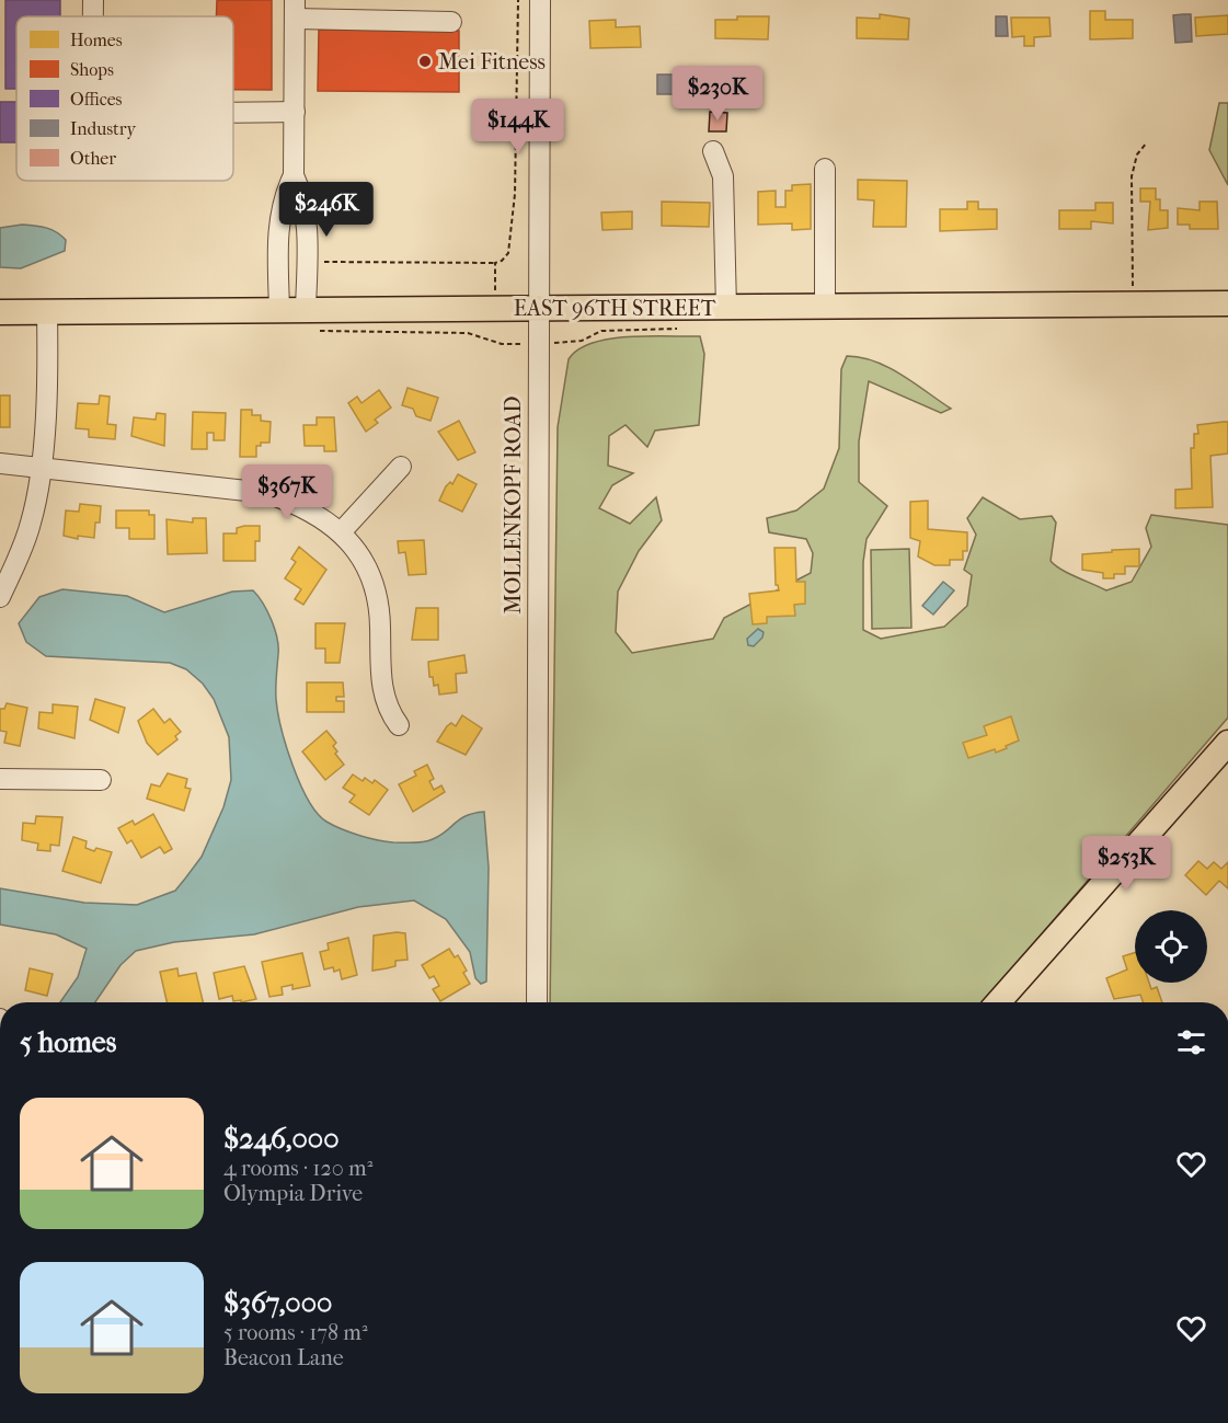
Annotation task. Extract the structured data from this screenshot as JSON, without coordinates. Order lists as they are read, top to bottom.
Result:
{
  "streets": {
    "main road": ["EAST 96TH STREET"],
    "street": ["MOLLENKOPF ROAD"]
  },
  "crossings": [
    ["EAST 96TH STREET", "MOLLENKOPF ROAD"]
  ],
  "places": ["Mei Fitness"],
  "legend": [
    "Homes",
    "Shops",
    "Offices",
    "Industry",
    "Other"
  ],
  "page": {
    "price": [
      "$230K",
      "$144K",
      "$246K",
      "$367K",
      "$253K"
    ],
    "heading": "5 homes",
    "list": [
      {
        "name": "$246,000",
        "note": "4 rooms · 120 m² · Olympia Drive"
      },
      {
        "name": "$367,000",
        "note": "5 rooms · 178 m² · Beacon Lane"
      }
    ]
  }
}
